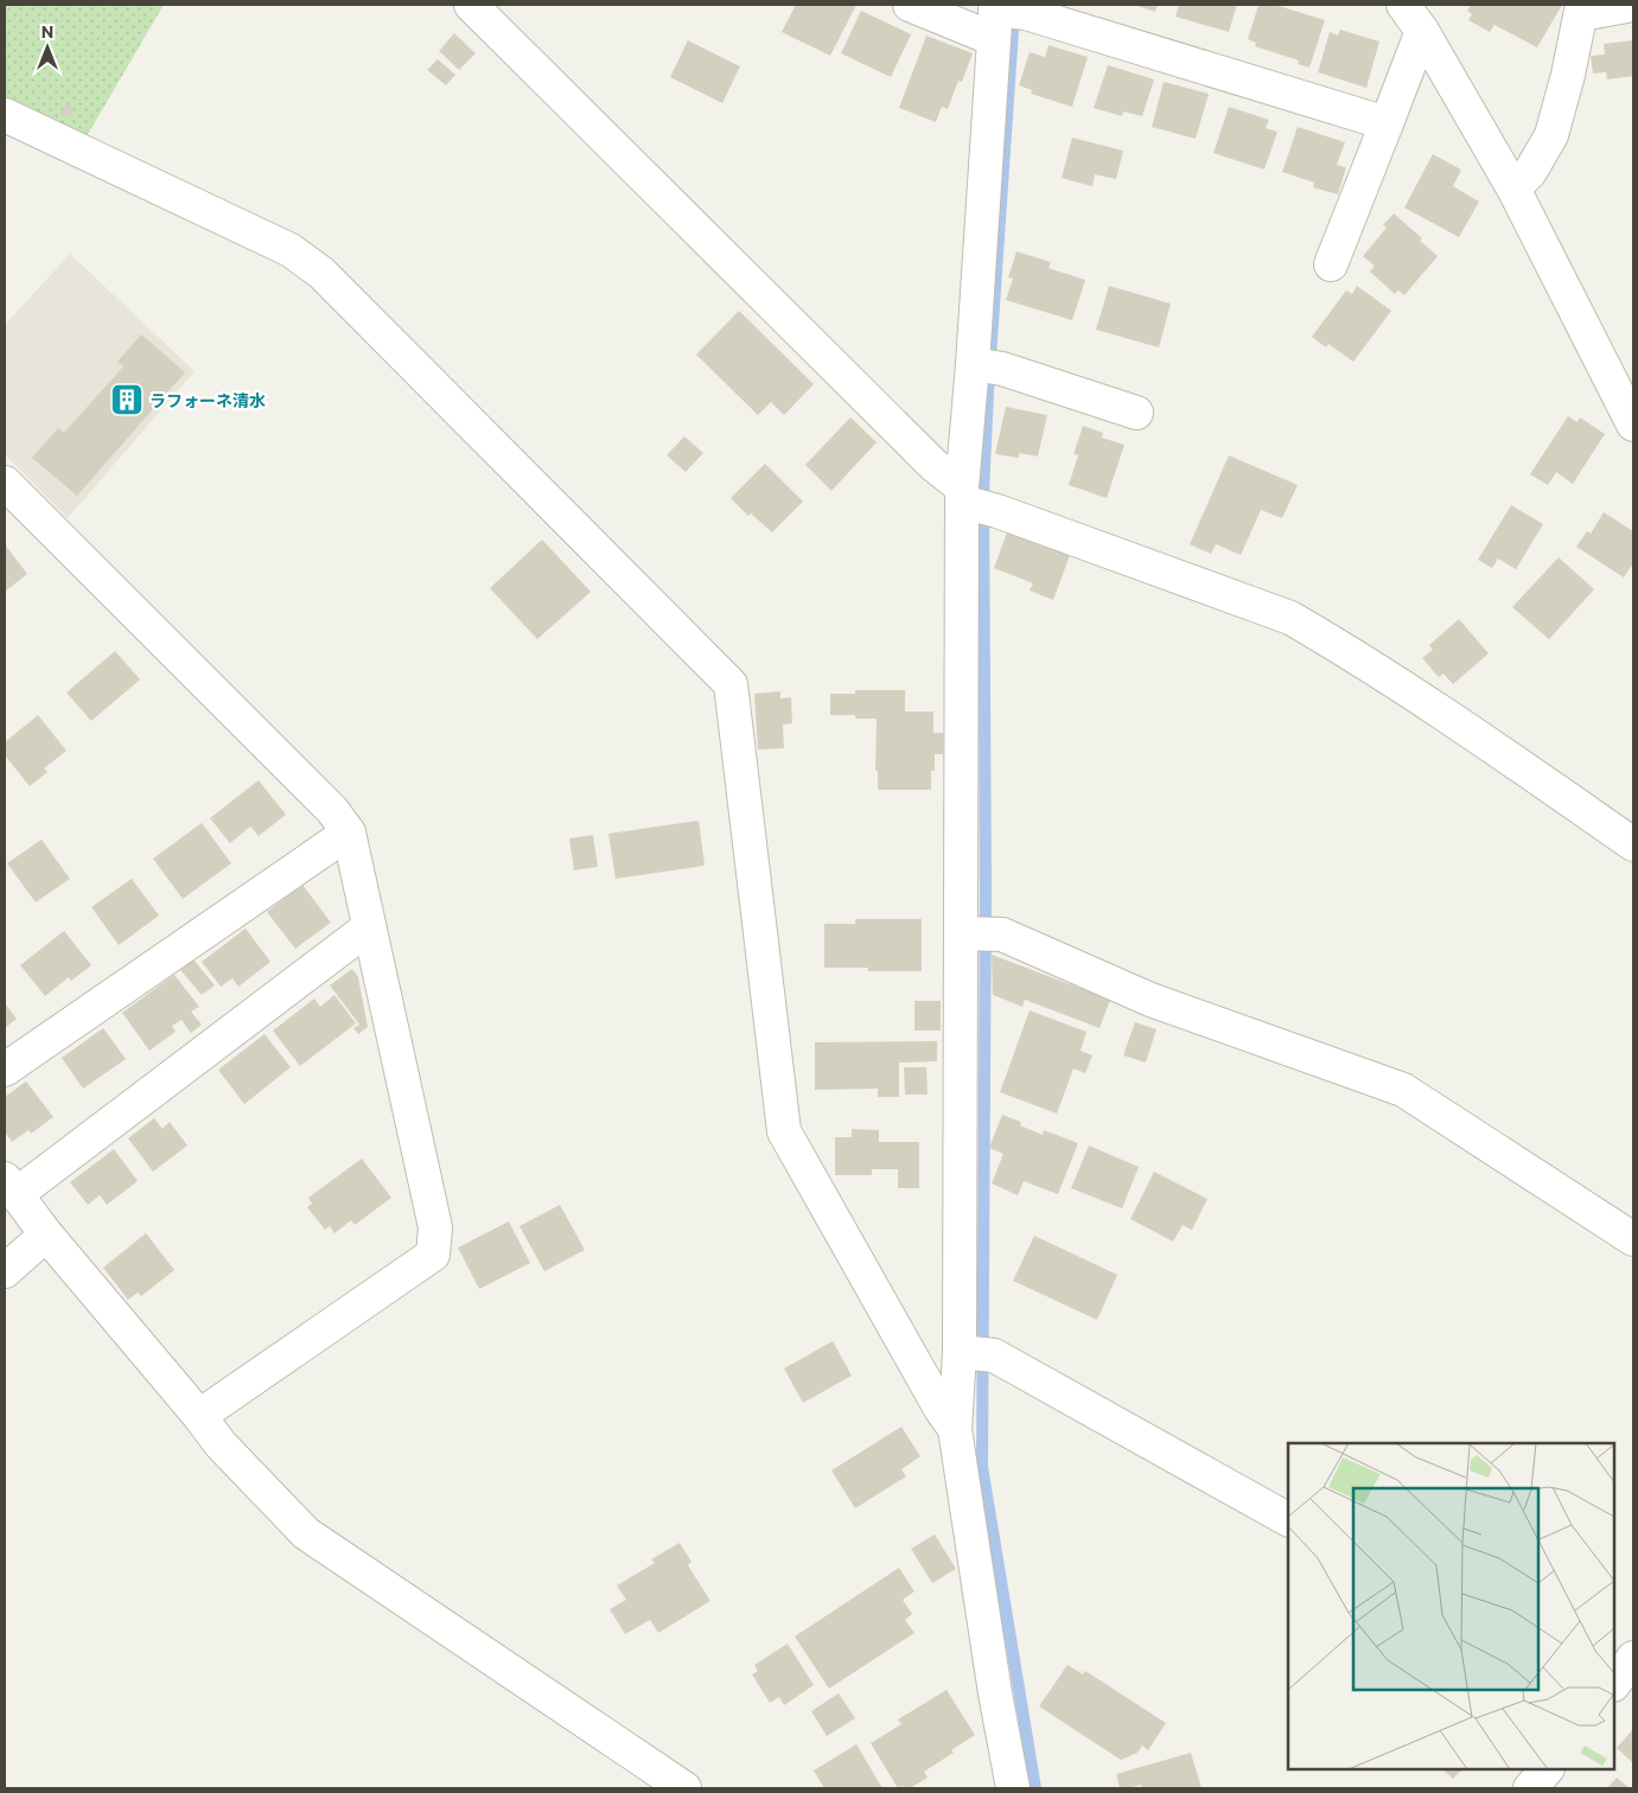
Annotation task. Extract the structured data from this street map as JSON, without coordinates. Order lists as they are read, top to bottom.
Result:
{
  "places": {
    "building": ["ラフォーネ清水"]
  },
  "north": "top"
}
